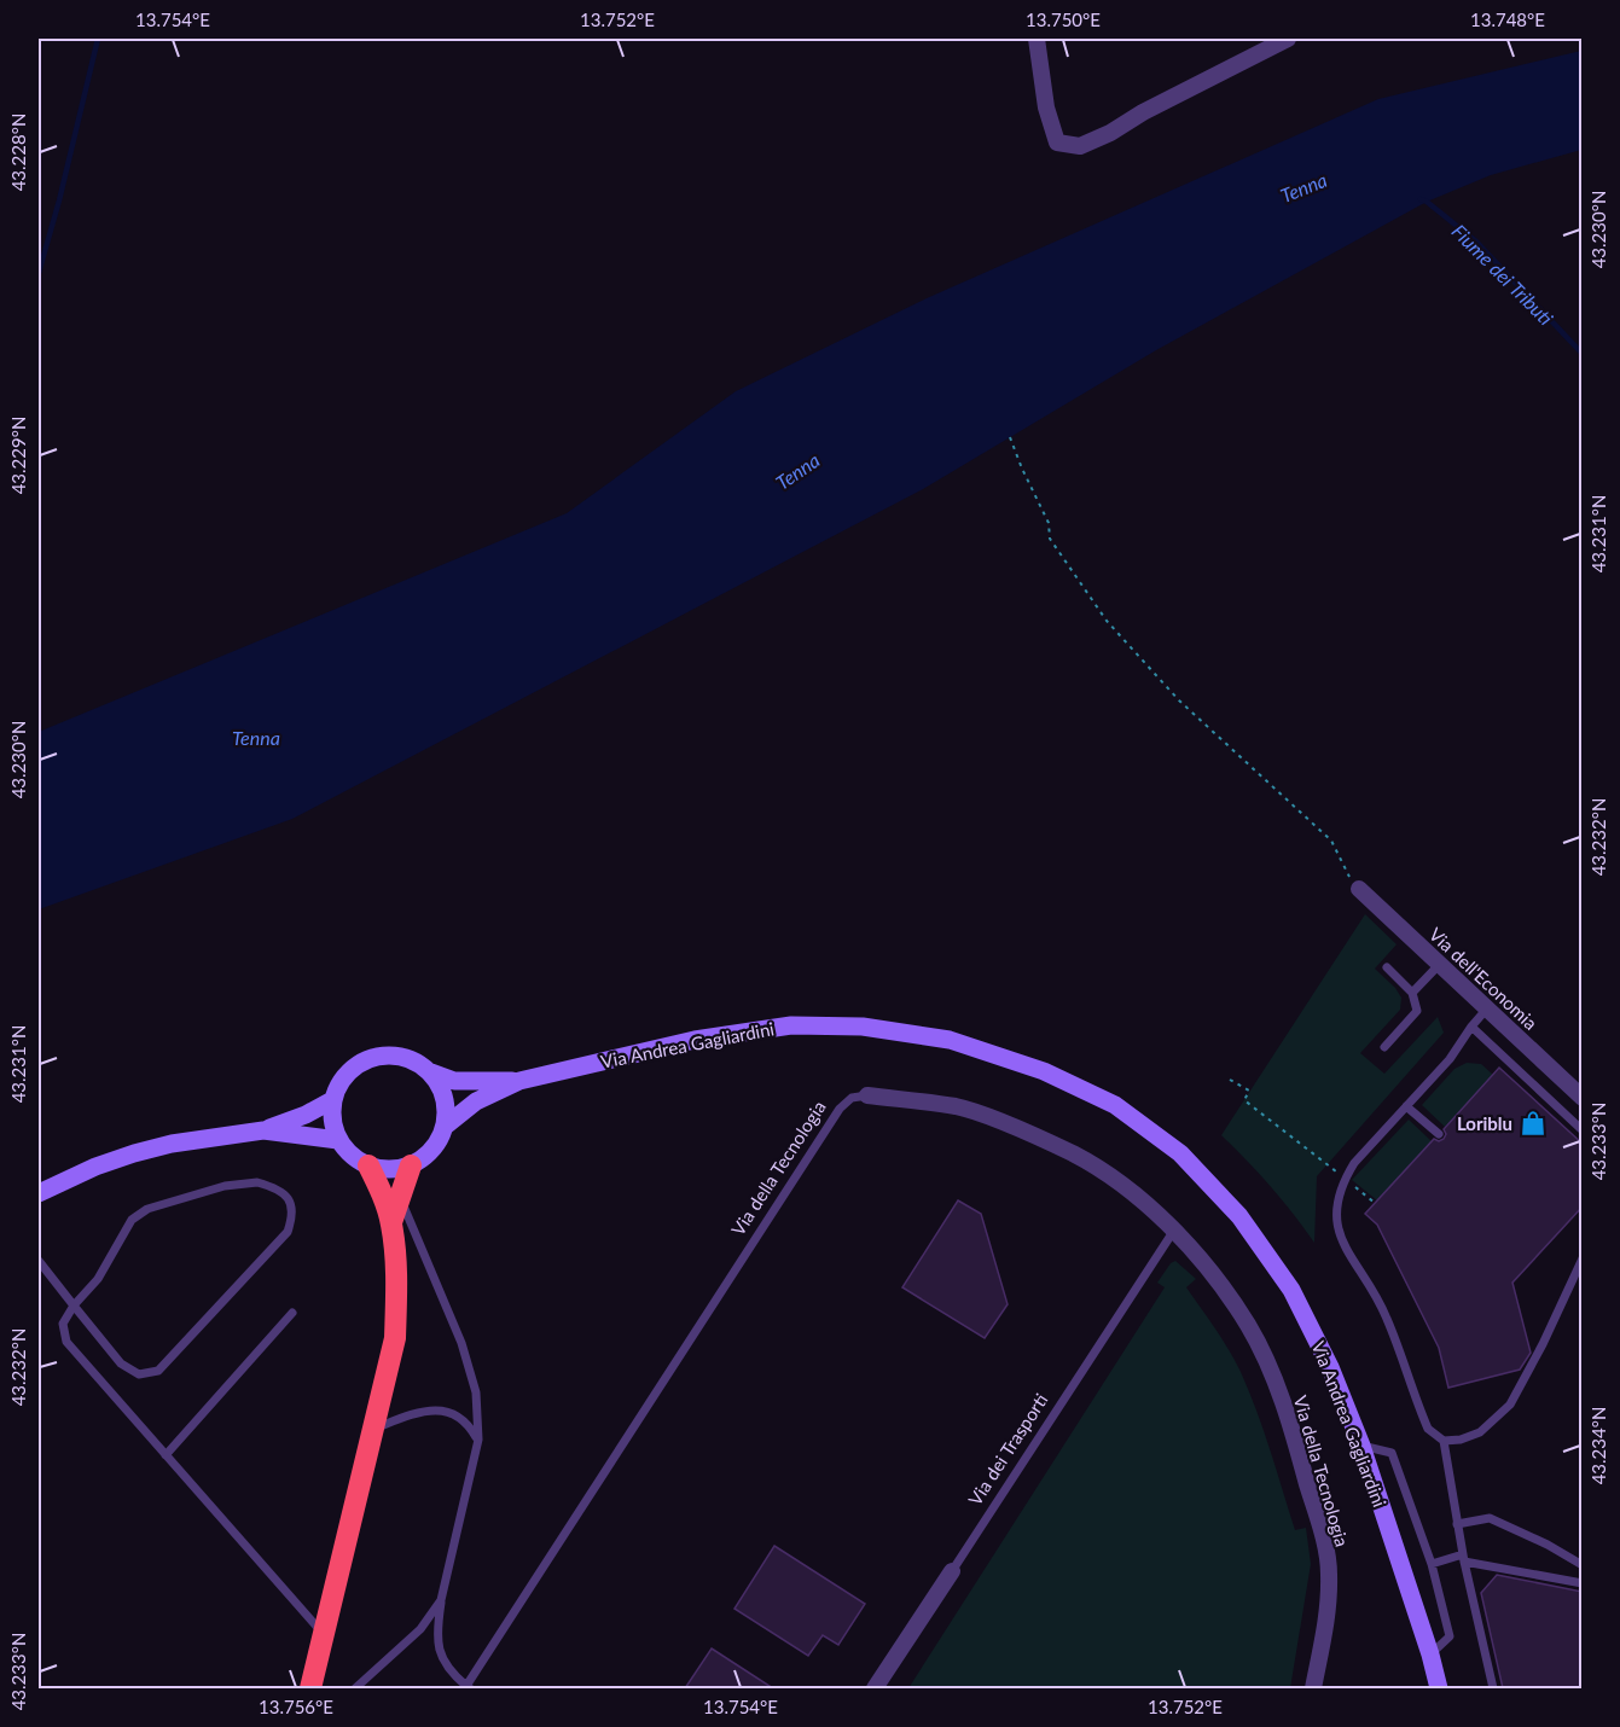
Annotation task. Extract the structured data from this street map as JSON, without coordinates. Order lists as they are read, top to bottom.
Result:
{
  "streets": {
    "main road": ["Via Andrea Gagliardini"],
    "street": ["Via dell'Economia", "Via della Tecnologia", "Via dei Trasporti"]
  },
  "crossings": [
    ["Via della Tecnologia", "Via dei Trasporti"]
  ],
  "water": ["Tenna", "Fiume dei Tributi"],
  "places": {
    "shop": ["Loriblu"]
  },
  "coordinates": [
    "13.754°E",
    "13.752°E",
    "13.750°E",
    "13.748°E",
    "43.228°N",
    "43.230°N",
    "43.229°N",
    "43.231°N",
    "43.232°N",
    "43.233°N",
    "43.234°N",
    "13.756°E"
  ]
}
